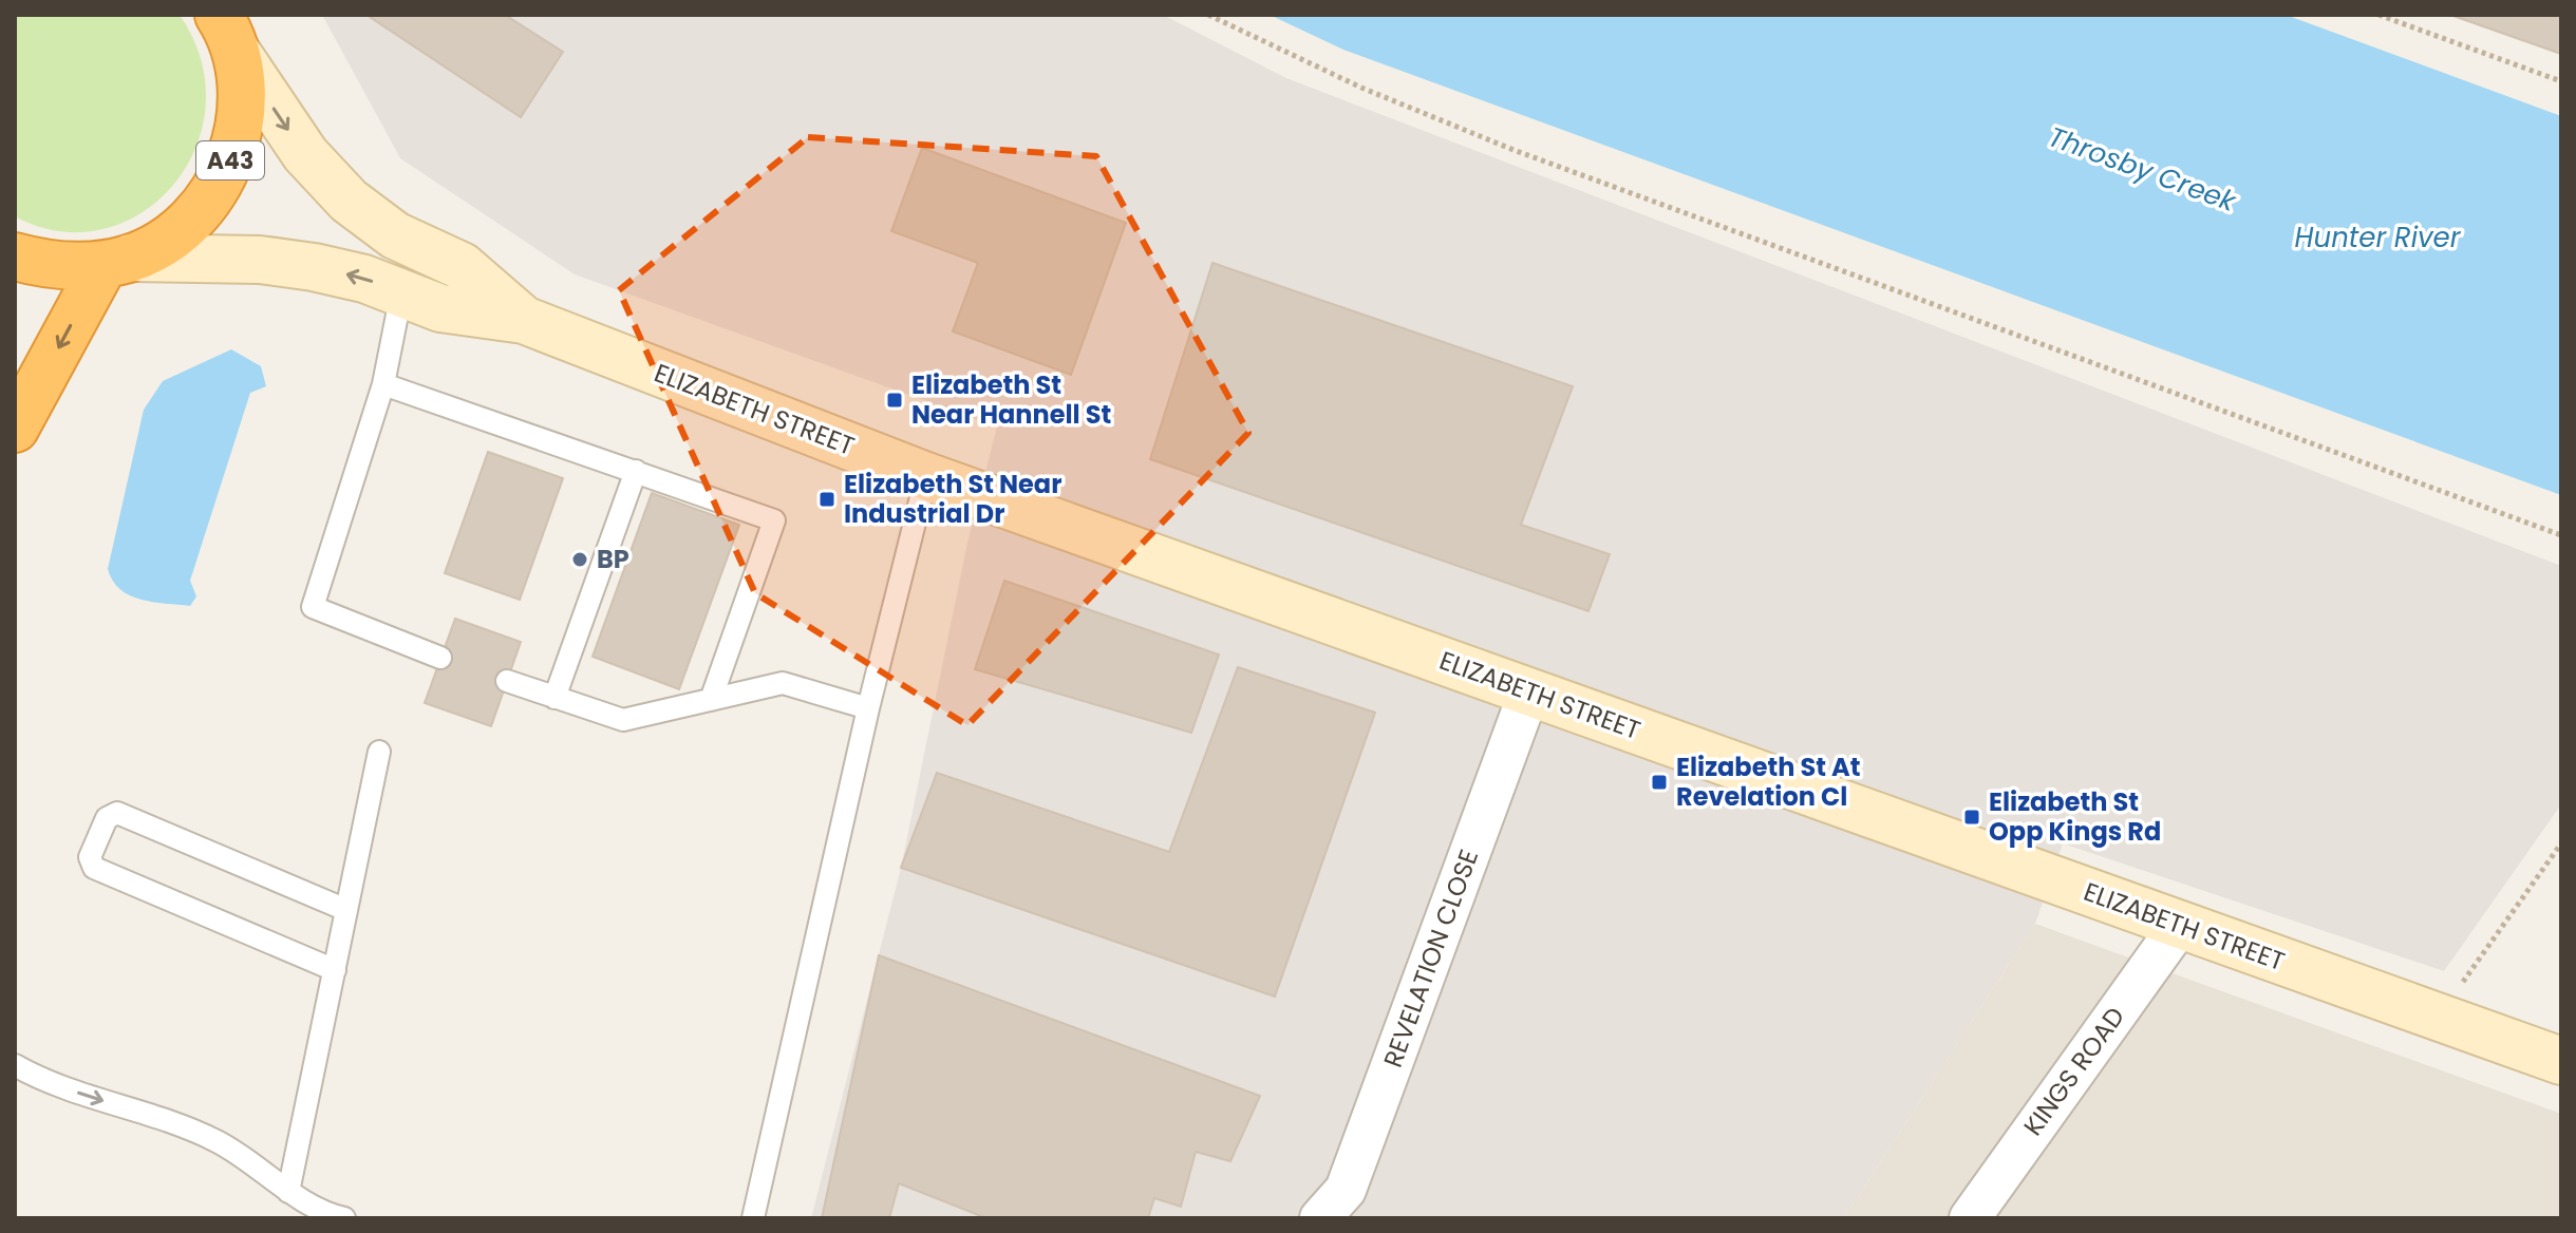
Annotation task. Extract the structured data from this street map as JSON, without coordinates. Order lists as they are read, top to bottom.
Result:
{
  "streets": {
    "highway": ["A43"],
    "main road": ["ELIZABETH STREET"],
    "street": ["REVELATION CLOSE", "KINGS ROAD"]
  },
  "crossings": [
    ["A43", "ELIZABETH STREET"],
    ["ELIZABETH STREET", "REVELATION CLOSE"],
    ["ELIZABETH STREET", "KINGS ROAD"]
  ],
  "water": ["Throsby Creek", "Hunter River"],
  "places": {
    "transit": [
      "Elizabeth St Near Hannell St",
      "Elizabeth St Near Industrial Dr",
      "Elizabeth St At Revelation Cl",
      "Elizabeth St Opp Kings Rd"
    ],
    "other": ["BP"]
  }
}
